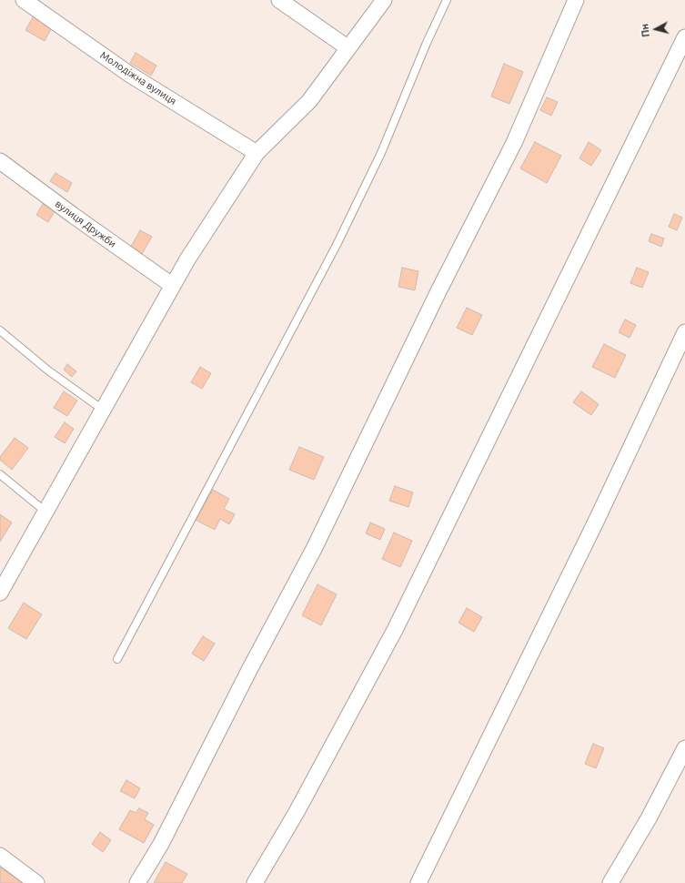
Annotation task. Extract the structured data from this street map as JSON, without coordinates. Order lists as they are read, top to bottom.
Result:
{
  "streets": {
    "street": ["Молодіжна вулиця", "вулиця Дружби"]
  },
  "north": "left"
}
